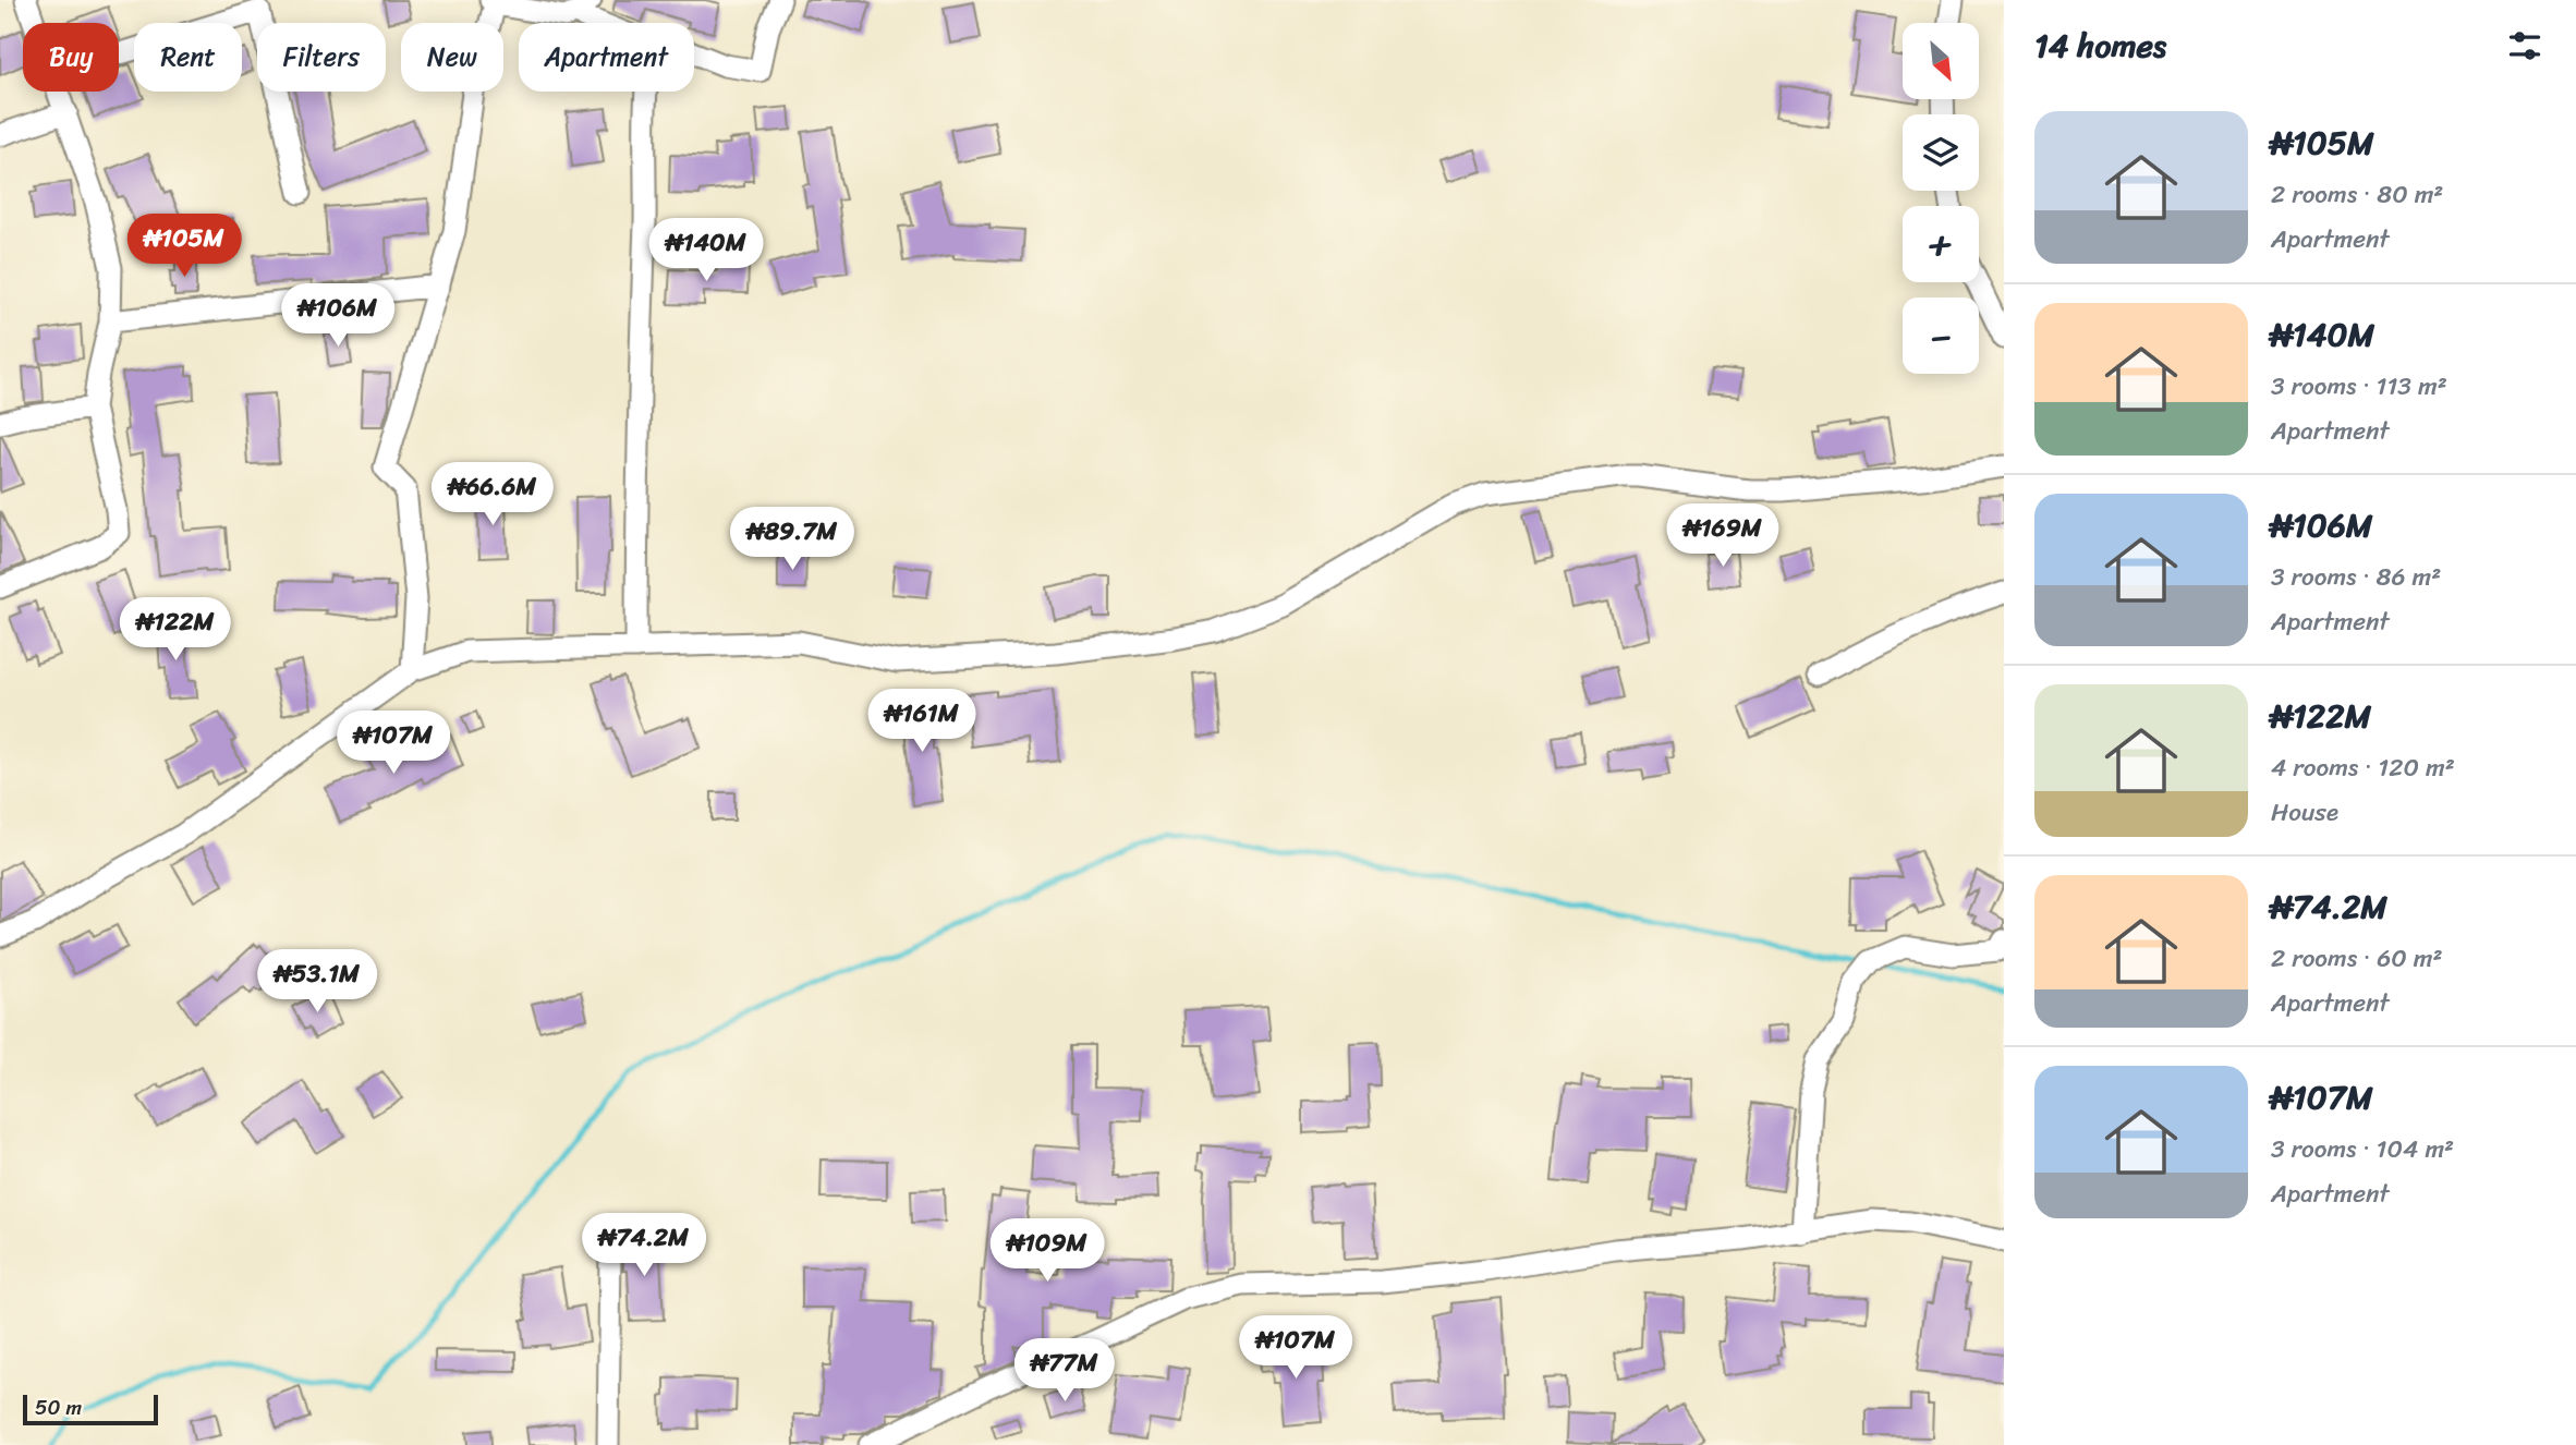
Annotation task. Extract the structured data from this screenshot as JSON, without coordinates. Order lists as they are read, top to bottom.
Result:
{
  "scale_bar": "50 m",
  "north": "bottom right",
  "page": {
    "heading": "14 homes",
    "map_buttons": ["+", "−"],
    "chip": [
      "Buy",
      "Rent",
      "Filters",
      "New",
      "Apartment"
    ],
    "list": [
      {
        "name": "₦105M",
        "note": "2 rooms · 80 m² · Apartment"
      },
      {
        "name": "₦140M",
        "note": "3 rooms · 113 m² · Apartment"
      },
      {
        "name": "₦106M",
        "note": "3 rooms · 86 m² · Apartment"
      },
      {
        "name": "₦122M",
        "note": "4 rooms · 120 m² · House"
      },
      {
        "name": "₦74.2M",
        "note": "2 rooms · 60 m² · Apartment"
      },
      {
        "name": "₦107M",
        "note": "3 rooms · 104 m² · Apartment"
      }
    ],
    "price": [
      "₦105M",
      "₦140M",
      "₦106M",
      "₦66.6M",
      "₦169M",
      "₦89.7M",
      "₦122M",
      "₦161M",
      "₦107M",
      "₦53.1M",
      "₦74.2M",
      "₦109M",
      "₦107M",
      "₦77M"
    ],
    "scale": "50 m"
  }
}
